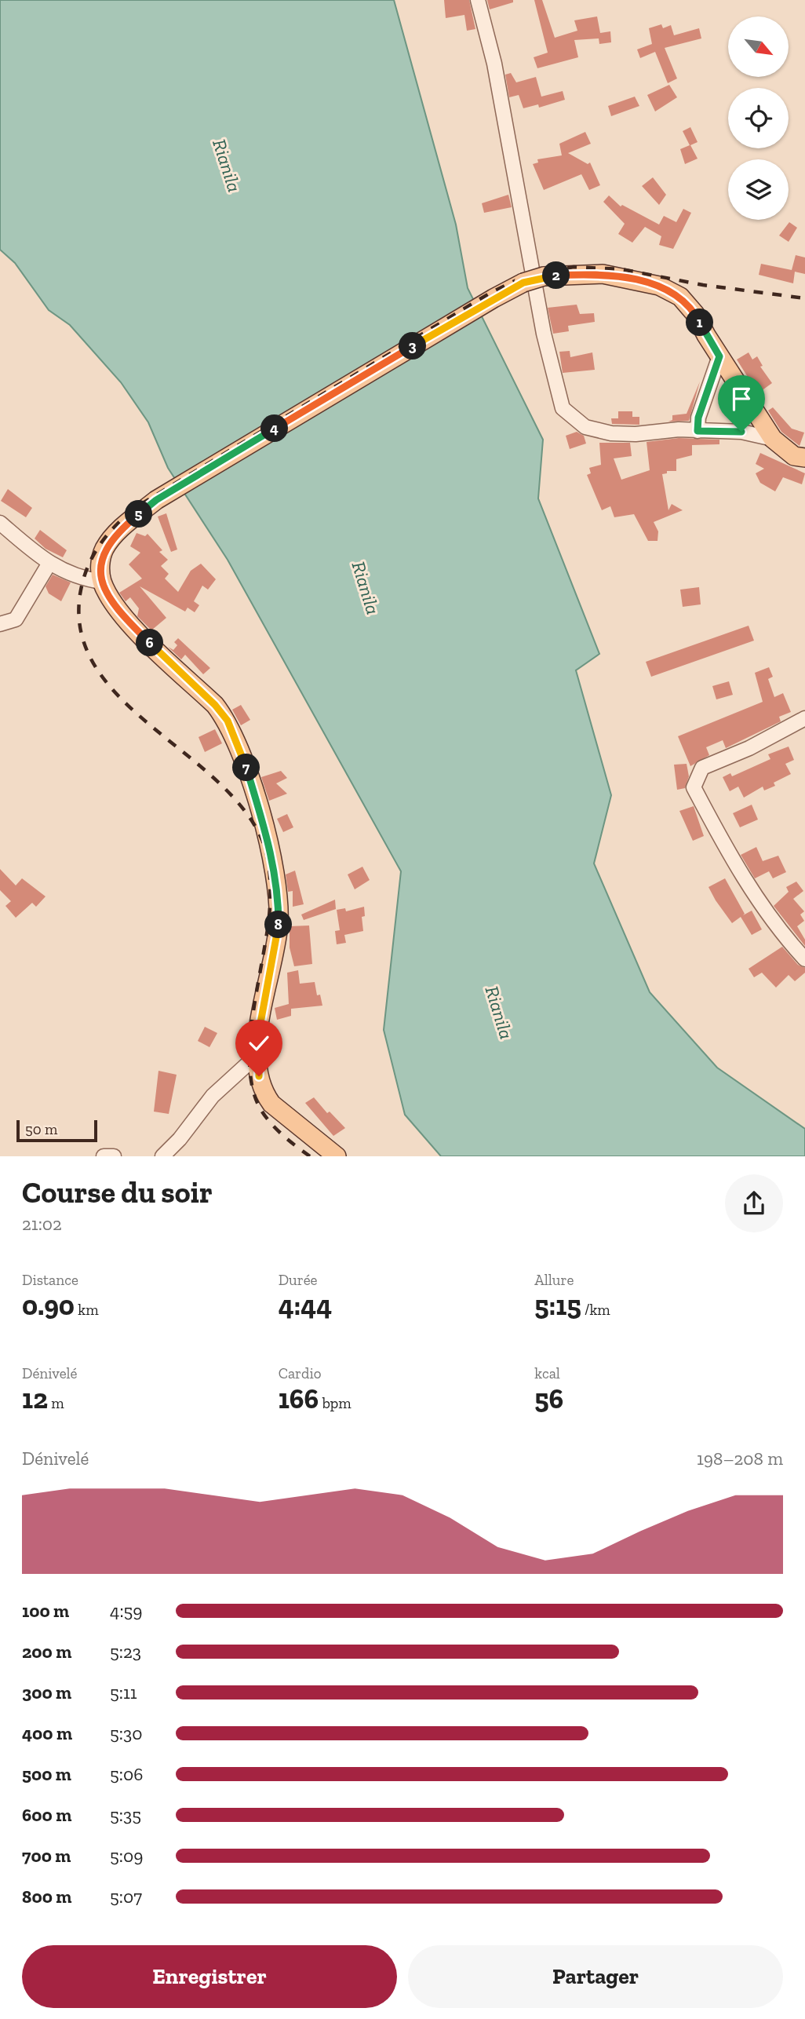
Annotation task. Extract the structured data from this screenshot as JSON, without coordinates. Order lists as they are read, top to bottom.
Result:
{
  "water": ["Rianila"],
  "scale_bar": "50 m",
  "north": "bottom right",
  "page": {
    "pins": [
      "2",
      "1",
      "3",
      "4",
      "5",
      "6",
      "7",
      "8"
    ],
    "scale": "50 m",
    "heading": ["Course du soir", "21:02"],
    "stats": [
      ["Distance", "0.90 km"],
      ["Durée", "4:44"],
      ["Allure", "5:15 /km"],
      ["Dénivelé", "12 m"],
      ["Cardio", "166 bpm"],
      ["kcal", "56"]
    ],
    "chart": ["Dénivelé", "198–208 m"],
    "list": [
      {
        "name": "100 m",
        "note": "4:59"
      },
      {
        "name": "200 m",
        "note": "5:23"
      },
      {
        "name": "300 m",
        "note": "5:11"
      },
      {
        "name": "400 m",
        "note": "5:30"
      },
      {
        "name": "500 m",
        "note": "5:06"
      },
      {
        "name": "600 m",
        "note": "5:35"
      },
      {
        "name": "700 m",
        "note": "5:09"
      },
      {
        "name": "800 m",
        "note": "5:07"
      }
    ],
    "buttons": ["Enregistrer", "Partager"]
  }
}
